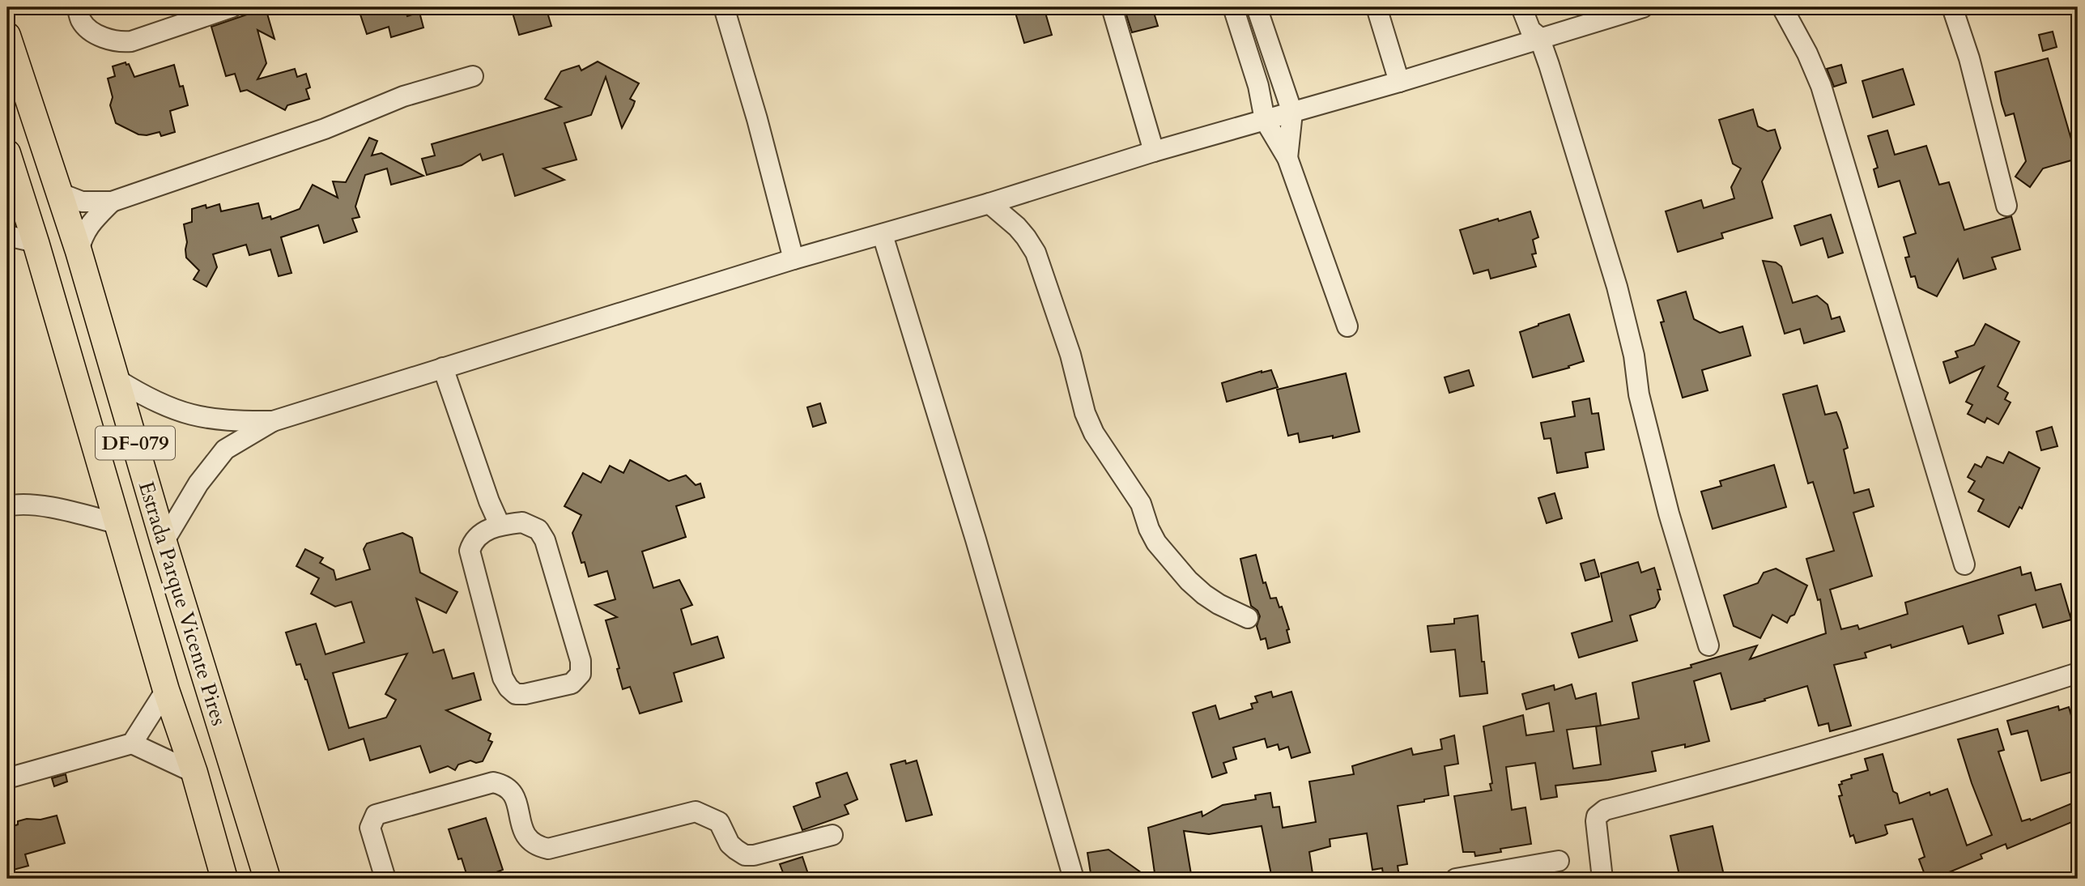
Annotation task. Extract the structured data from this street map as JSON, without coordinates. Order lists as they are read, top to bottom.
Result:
{
  "streets": {
    "main road": ["DF-079", "Estrada Parque Vicente Pires"]
  }
}
